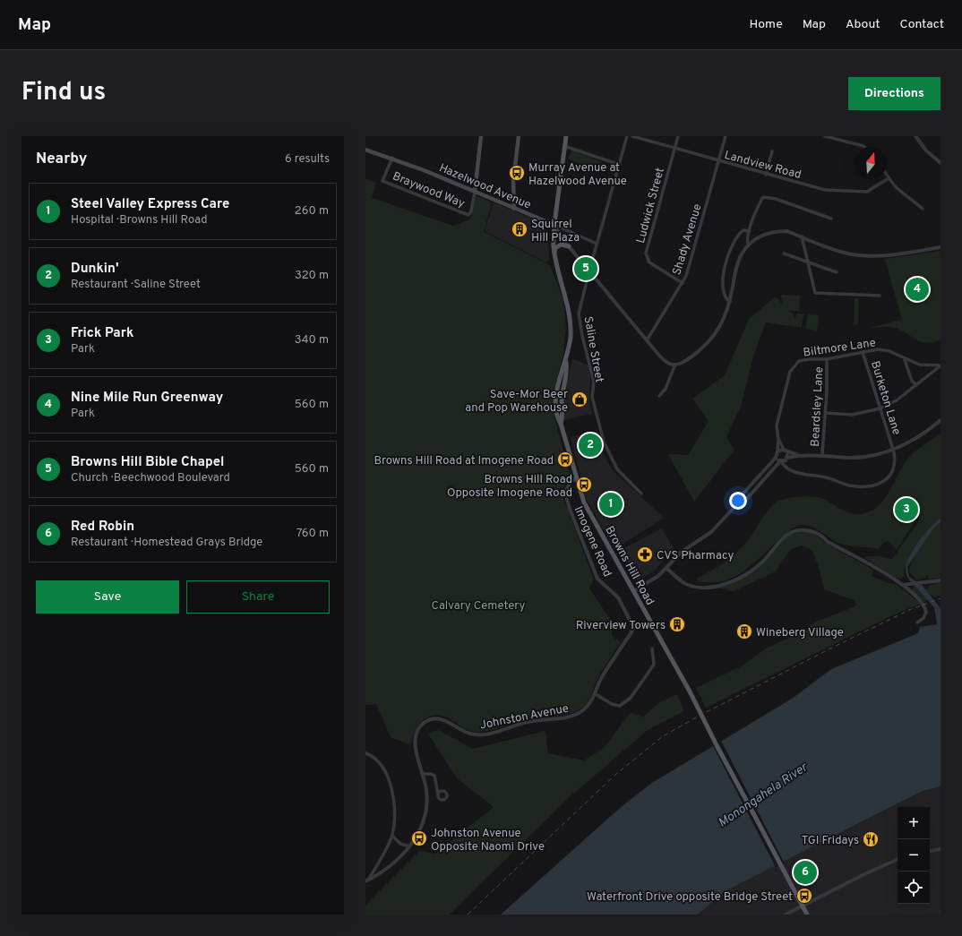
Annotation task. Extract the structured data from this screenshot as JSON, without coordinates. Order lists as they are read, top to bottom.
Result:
{
  "streets": {
    "main road": ["Hazelwood Avenue", "Browns Hill Road"],
    "street": [
      "Landview Road",
      "Braywood Way",
      "Ludwick Street",
      "Shady Avenue",
      "Biltmore Lane",
      "Saline Street",
      "Burketon Lane",
      "Beardsley Lane",
      "Imogene Road",
      "Johnston Avenue"
    ]
  },
  "crossings": [
    ["Landview Road", "Ludwick Street"],
    ["Landview Road", "Shady Avenue"],
    ["Hazelwood Avenue", "Braywood Way"],
    ["Hazelwood Avenue", "Saline Street"],
    ["Hazelwood Avenue", "Browns Hill Road"],
    ["Ludwick Street", "Shady Avenue"],
    ["Biltmore Lane", "Burketon Lane"],
    ["Biltmore Lane", "Beardsley Lane"],
    ["Imogene Road", "Browns Hill Road"],
    ["Imogene Road", "Johnston Avenue"]
  ],
  "water": ["Monongahela River"],
  "parks": ["Calvary Cemetery"],
  "places": {
    "bus stop": [
      "Murray Avenue at Hazelwood Avenue",
      "Browns Hill Road at Imogene Road",
      "Browns Hill Road Opposite Imogene Road",
      "Johnston Avenue Opposite Naomi Drive",
      "Waterfront Drive opposite Bridge Street"
    ],
    "building": ["Squirrel Hill Plaza", "Riverview Towers", "Wineberg Village"],
    "shop": ["Save-Mor Beer and Pop Warehouse"],
    "pharmacy": ["CVS Pharmacy"],
    "restaurant": ["TGI Fridays"]
  },
  "north": "top",
  "page": {
    "header": "Map",
    "nav": [
      "Home",
      "Map",
      "About",
      "Contact"
    ],
    "title": "Find us",
    "buttons": [
      "Directions",
      ["Save", "Share"]
    ],
    "heading": ["Nearby", "6 results"],
    "list": [
      {
        "mark": "1",
        "name": "Steel Valley Express Care",
        "note": "Hospital · Browns Hill Road",
        "value": "260 m"
      },
      {
        "mark": "2",
        "name": "Dunkin'",
        "note": "Restaurant · Saline Street",
        "value": "320 m"
      },
      {
        "mark": "3",
        "name": "Frick Park",
        "note": "Park",
        "value": "340 m"
      },
      {
        "mark": "4",
        "name": "Nine Mile Run Greenway",
        "note": "Park",
        "value": "560 m"
      },
      {
        "mark": "5",
        "name": "Browns Hill Bible Chapel",
        "note": "Church · Beechwood Boulevard",
        "value": "560 m"
      },
      {
        "mark": "6",
        "name": "Red Robin",
        "note": "Restaurant · Homestead Grays Bridge",
        "value": "760 m"
      }
    ],
    "pins": [
      "5",
      "4",
      "2",
      "1",
      "3",
      "6"
    ],
    "map_buttons": ["+", "−"]
  }
}
